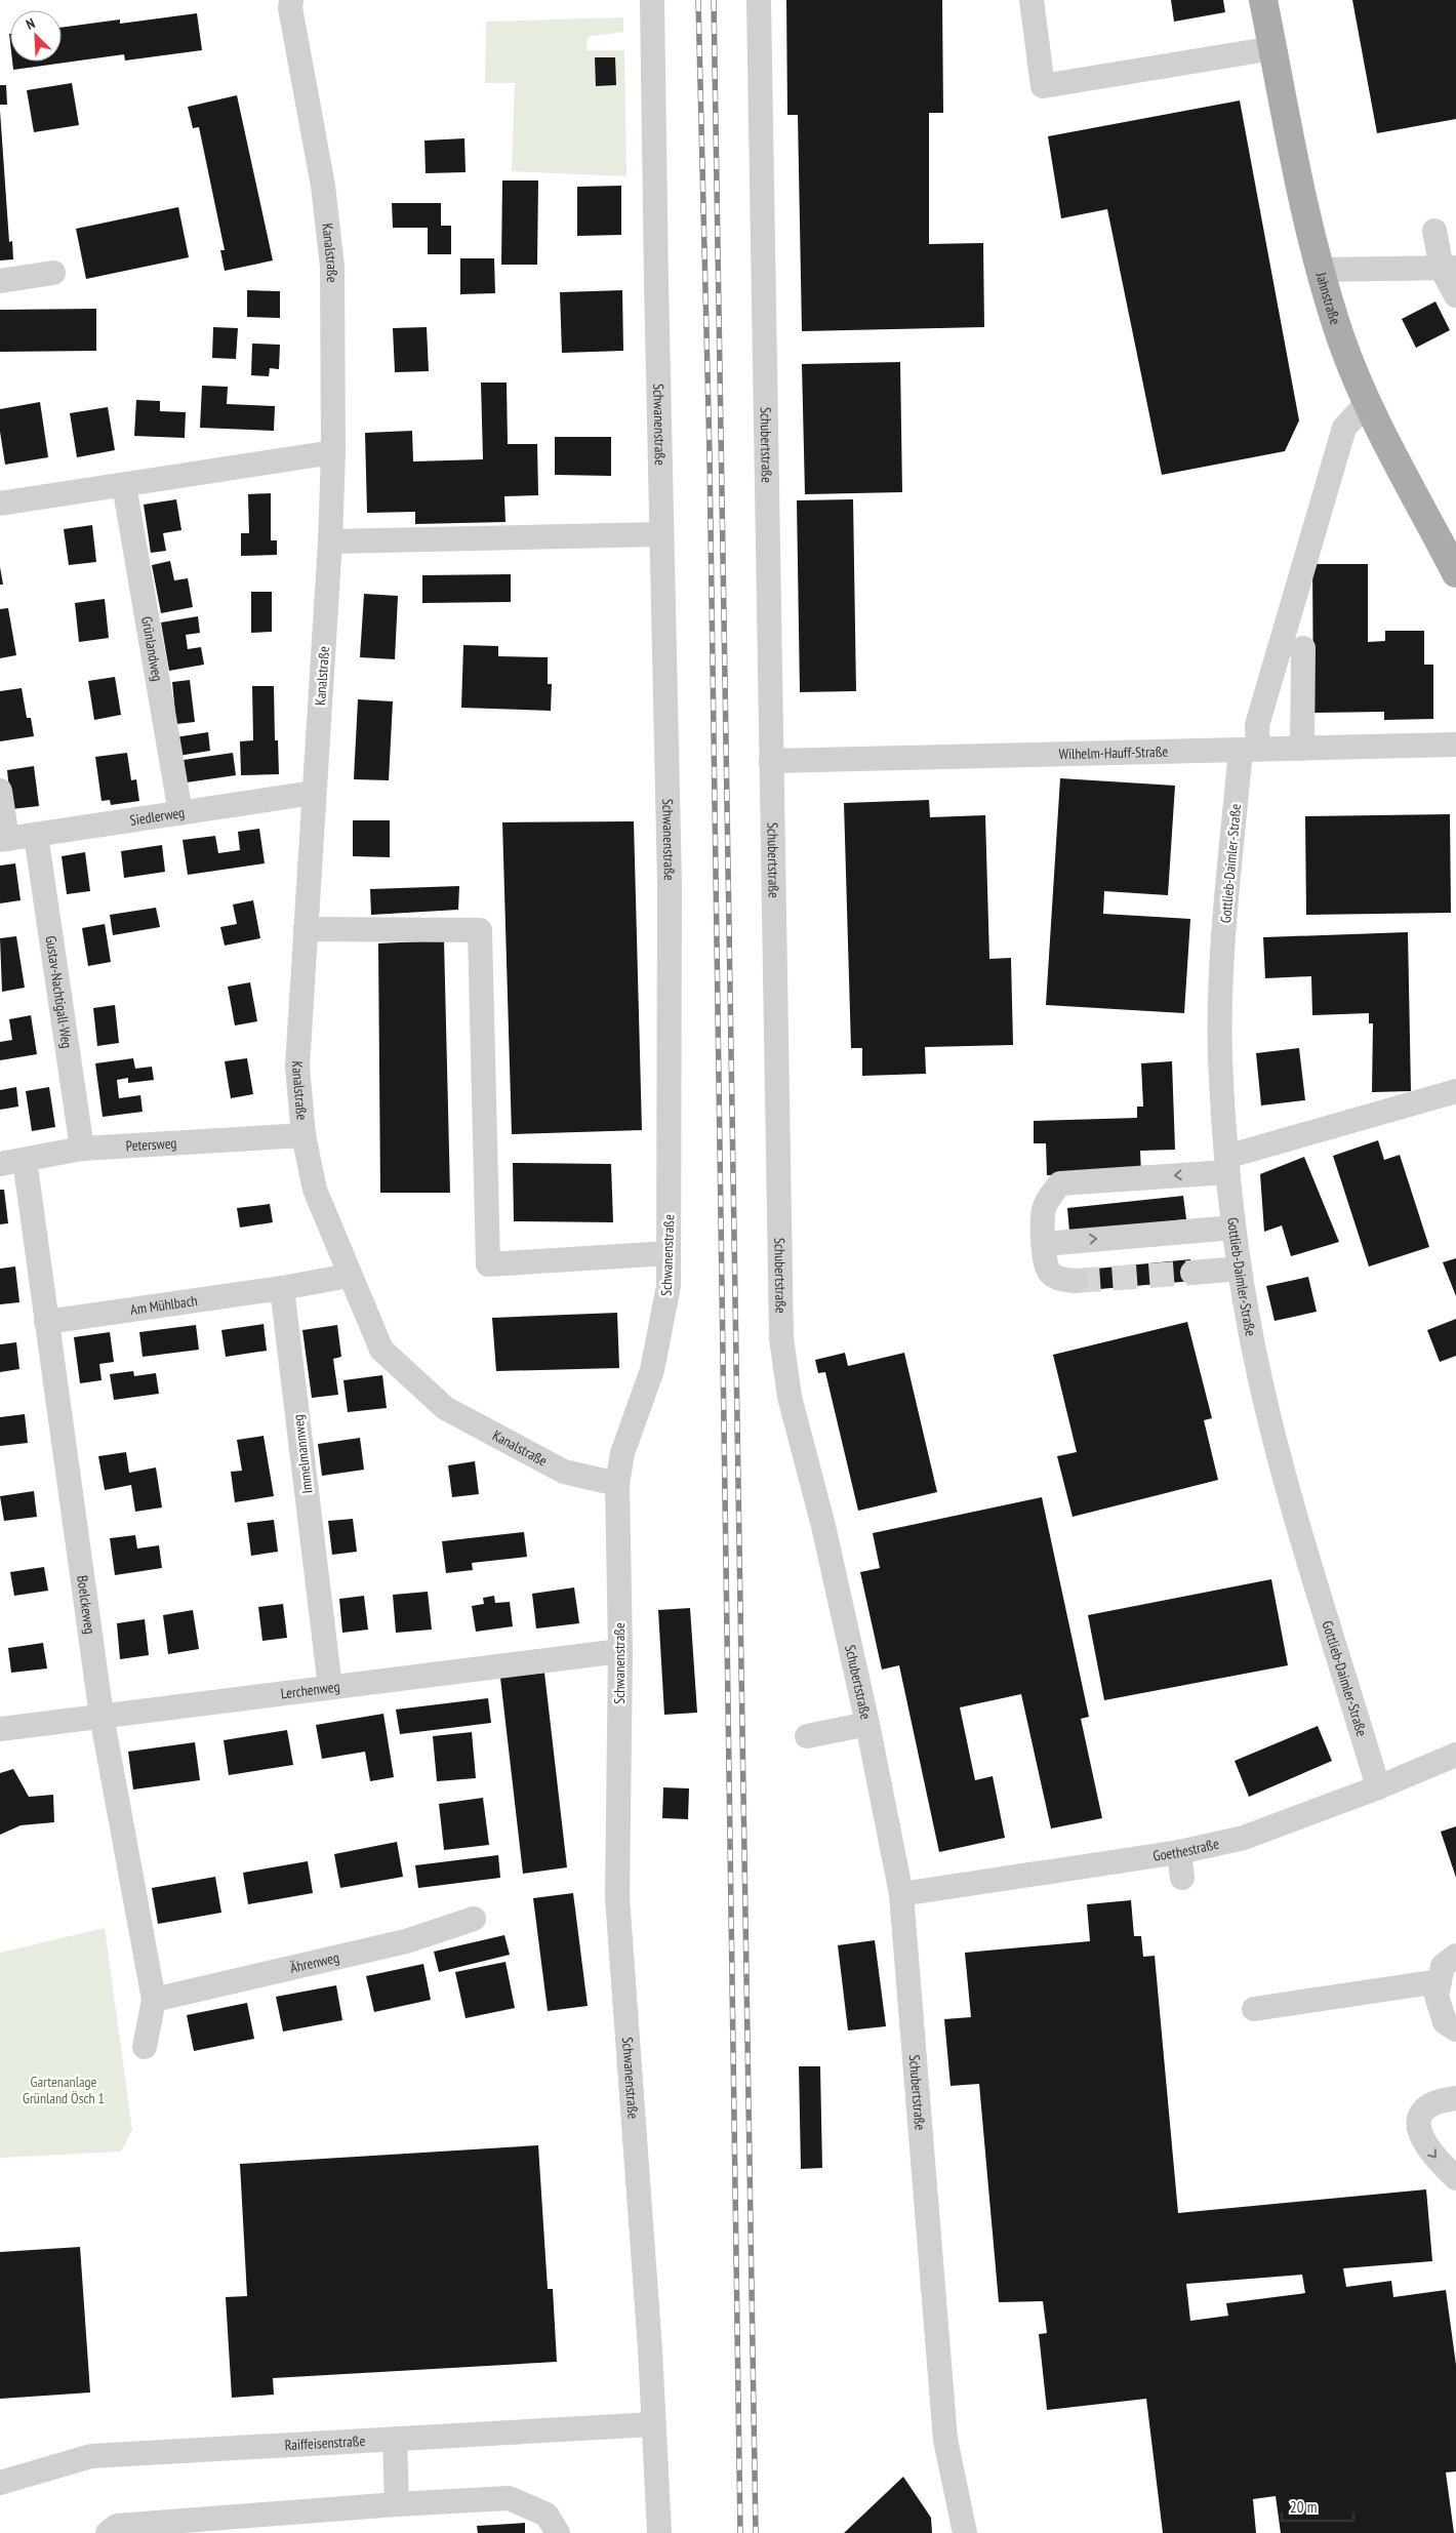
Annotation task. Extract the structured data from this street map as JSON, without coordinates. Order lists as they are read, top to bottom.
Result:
{
  "streets": {
    "main road": ["Jahnstraße"],
    "street": [
      "Kanalstraße",
      "Schwanenstraße",
      "Schubertstraße",
      "Grünlandweg",
      "Wilhelm-Hauff-Straße",
      "Siedlerweg",
      "Gottlieb-Daimler-Straße",
      "Gustav-Nachtigall-Weg",
      "Petersweg",
      "Am Mühlbach",
      "Immelmannweg",
      "Boelckeweg",
      "Lerchenweg",
      "Goethestraße",
      "Ährenweg",
      "Raiffeisenstraße"
    ]
  },
  "crossings": [
    ["Kanalstraße", "Schwanenstraße"],
    ["Kanalstraße", "Siedlerweg"],
    ["Kanalstraße", "Petersweg"],
    ["Jahnstraße", "Gottlieb-Daimler-Straße"],
    ["Schwanenstraße", "Lerchenweg"],
    ["Schwanenstraße", "Raiffeisenstraße"],
    ["Schubertstraße", "Wilhelm-Hauff-Straße"],
    ["Schubertstraße", "Goethestraße"],
    ["Grünlandweg", "Siedlerweg"],
    ["Wilhelm-Hauff-Straße", "Gottlieb-Daimler-Straße"],
    ["Siedlerweg", "Gustav-Nachtigall-Weg"],
    ["Gottlieb-Daimler-Straße", "Goethestraße"],
    ["Gustav-Nachtigall-Weg", "Petersweg"],
    ["Petersweg", "Boelckeweg"],
    ["Am Mühlbach", "Immelmannweg"],
    ["Am Mühlbach", "Boelckeweg"],
    ["Immelmannweg", "Lerchenweg"],
    ["Boelckeweg", "Lerchenweg"],
    ["Boelckeweg", "Ährenweg"]
  ],
  "parks": ["Gartenanlage Grünland Ösch 1"],
  "scale_bar": "20 m",
  "north": "top left"
}
